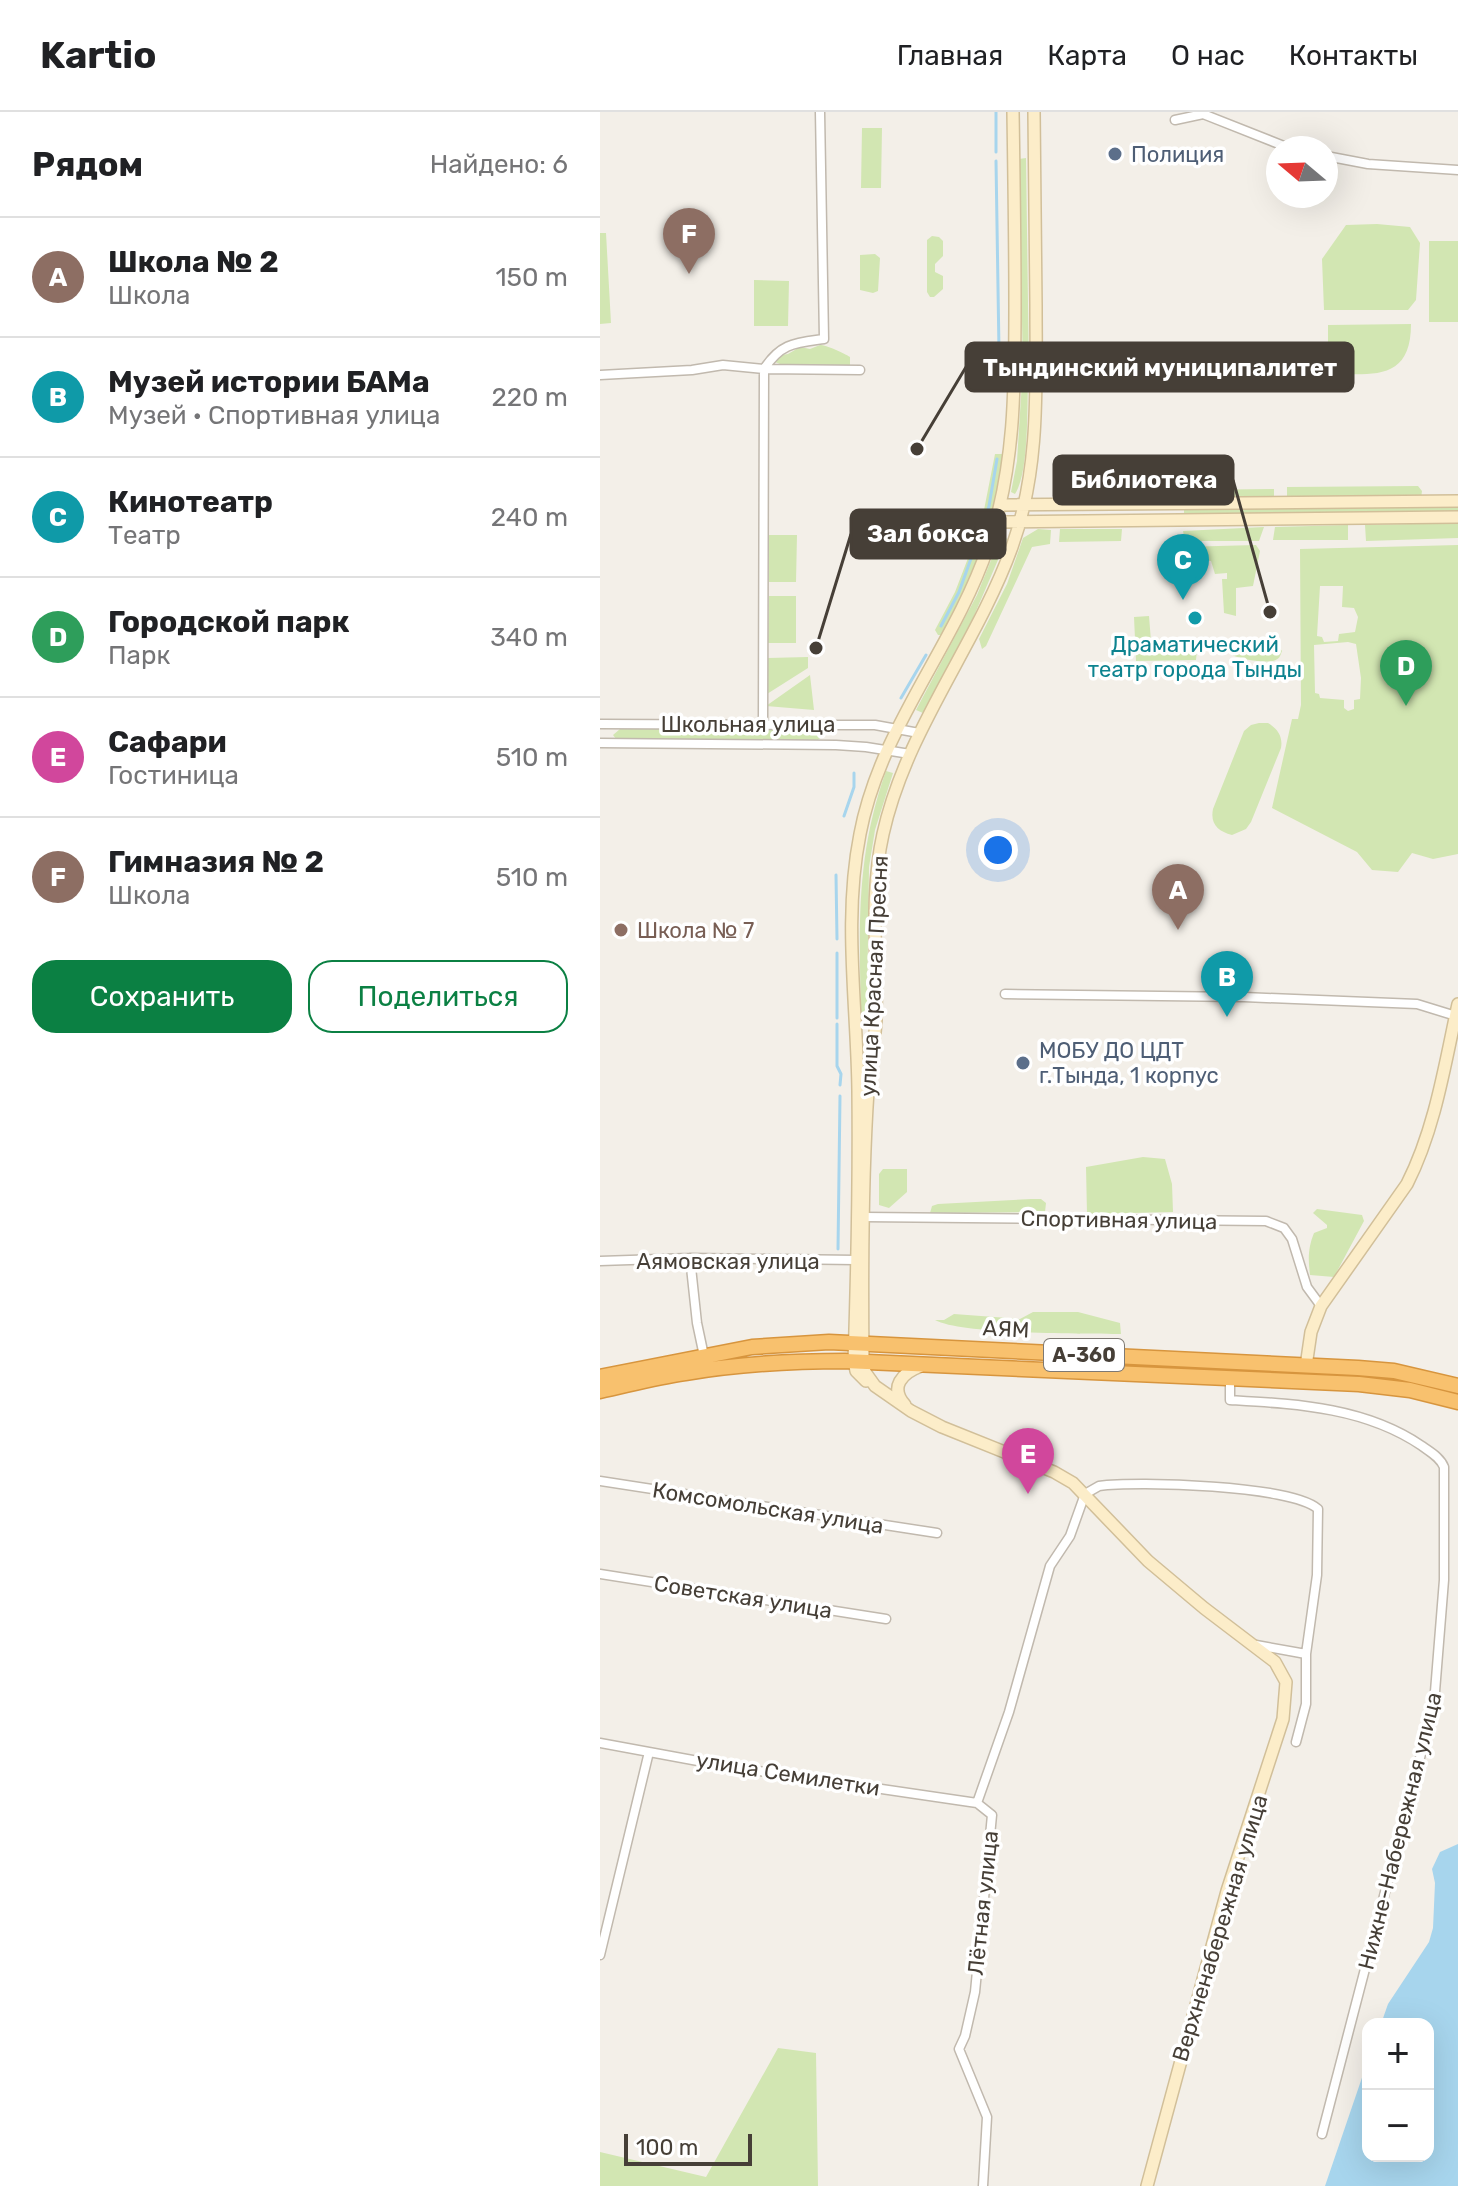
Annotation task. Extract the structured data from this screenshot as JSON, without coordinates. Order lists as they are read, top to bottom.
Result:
{
  "streets": {
    "highway": ["АЯМ", "А-360"],
    "street": [
      "Школьная улица",
      "улица Красная Пресня",
      "Спортивная улица",
      "Аямовская улица",
      "Комсомольская улица",
      "Советская улица",
      "улица Семилетки",
      "Нижне-Набережная улица",
      "Лётная улица",
      "Верхненабережная улица"
    ]
  },
  "crossings": [
    ["Школьная улица", "улица Красная Пресня"],
    ["улица Красная Пресня", "Спортивная улица"],
    ["улица Красная Пресня", "Аямовская улица"],
    ["улица Красная Пресня", "АЯМ"],
    ["АЯМ", "Нижне-Набережная улица"],
    ["улица Семилетки", "Лётная улица"]
  ],
  "places": [
    "Полиция",
    "Тындинский муниципалитет",
    "Библиотека",
    "Драматический театр города Тынды",
    "Зал бокса",
    "Школа № 7",
    "МОБУ ДО ЦДТ г.Тында, 1 корпус"
  ],
  "scale_bar": "100 m",
  "north": "left",
  "page": {
    "header": "Kartio",
    "nav": [
      "Главная",
      "Карта",
      "О нас",
      "Контакты"
    ],
    "heading": ["Рядом", "Найдено: 6"],
    "pins": [
      "F",
      "C",
      "D",
      "A",
      "B",
      "E"
    ],
    "list": [
      {
        "mark": "A",
        "name": "Школа № 2",
        "note": "Школа",
        "value": "150 m"
      },
      {
        "mark": "B",
        "name": "Музей истории БАМа",
        "note": "Музей · Спортивная улица",
        "value": "220 m"
      },
      {
        "mark": "C",
        "name": "Кинотеатр",
        "note": "Театр",
        "value": "240 m"
      },
      {
        "mark": "D",
        "name": "Городской парк",
        "note": "Парк",
        "value": "340 m"
      },
      {
        "mark": "E",
        "name": "Сафари",
        "note": "Гостиница",
        "value": "510 m"
      },
      {
        "mark": "F",
        "name": "Гимназия № 2",
        "note": "Школа",
        "value": "510 m"
      }
    ],
    "buttons": ["Сохранить", "Поделиться"],
    "map_buttons": ["+", "−"],
    "scale": "100 m"
  }
}
